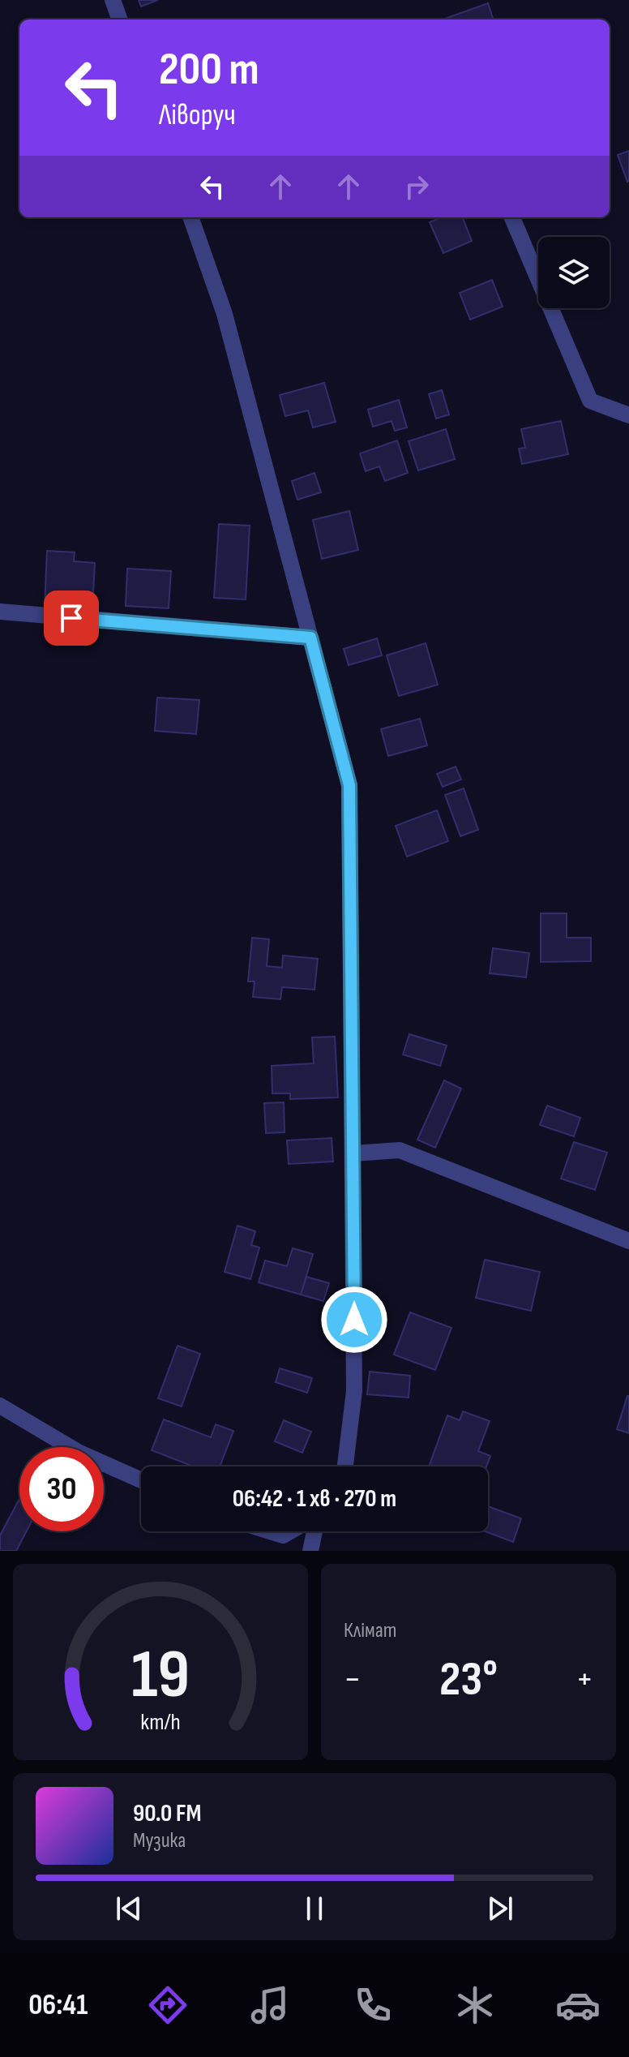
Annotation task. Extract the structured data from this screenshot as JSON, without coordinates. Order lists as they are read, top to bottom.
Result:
{
  "page": {
    "turn": ["200 m", "Ліворуч"],
    "limit": "30",
    "trip": "06:42 · 1 хв · 270 m",
    "tile": "Клімат",
    "heat": ["−", "23°", "+"],
    "song": ["90.0 FM", "Музика"],
    "tabs": "06:41",
    "gauge": ["19", "km/h"]
  }
}
